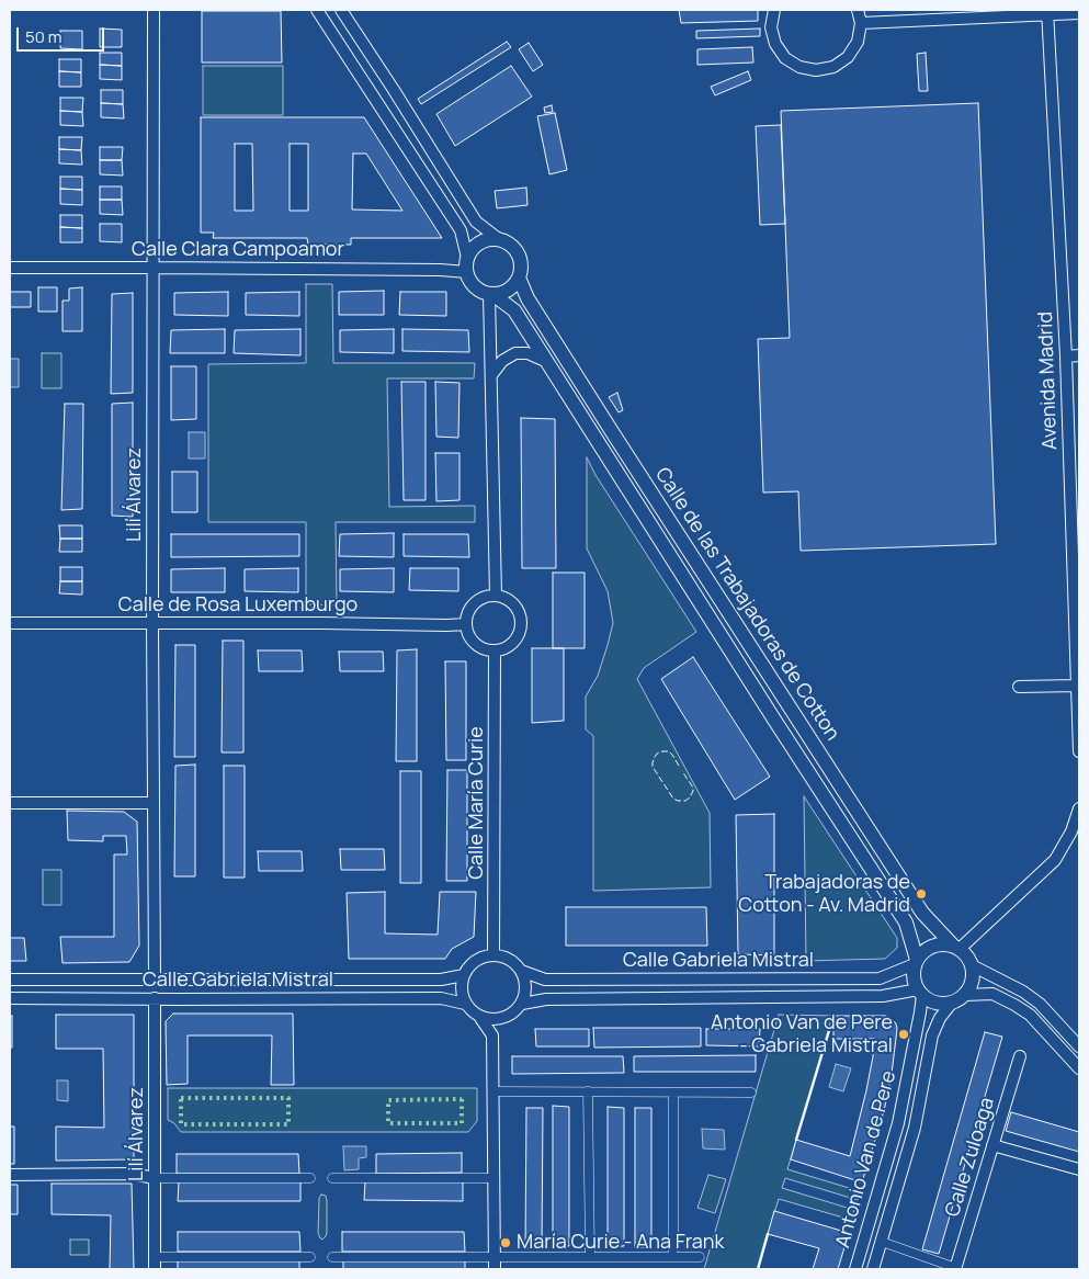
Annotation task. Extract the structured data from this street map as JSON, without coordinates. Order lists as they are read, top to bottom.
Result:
{
  "streets": {
    "street": [
      "Calle Clara Campoamor",
      "Avenida Madrid",
      "Lilí Álvarez",
      "Calle de las Trabajadoras de Cotton",
      "Calle de Rosa Luxemburgo",
      "Calle María Curie",
      "Calle Gabriela Mistral",
      "Calle Zuloaga",
      "Antonio Van de Pere"
    ]
  },
  "crossings": [
    ["Calle Clara Campoamor", "Lilí Álvarez"],
    ["Calle Clara Campoamor", "Calle de las Trabajadoras de Cotton"],
    ["Lilí Álvarez", "Calle de Rosa Luxemburgo"],
    ["Lilí Álvarez", "Calle Gabriela Mistral"],
    ["Calle de las Trabajadoras de Cotton", "Calle Gabriela Mistral"],
    ["Calle de las Trabajadoras de Cotton", "Antonio Van de Pere"],
    ["Calle de Rosa Luxemburgo", "Calle María Curie"],
    ["Calle María Curie", "Calle Gabriela Mistral"],
    ["Calle Gabriela Mistral", "Antonio Van de Pere"]
  ],
  "places": ["Trabajadoras de Cotton - Av. Madrid", "Antonio Van de Pere - Gabriela Mistral", "María Curie - Ana Frank"],
  "scale_bar": "50 m"
}
